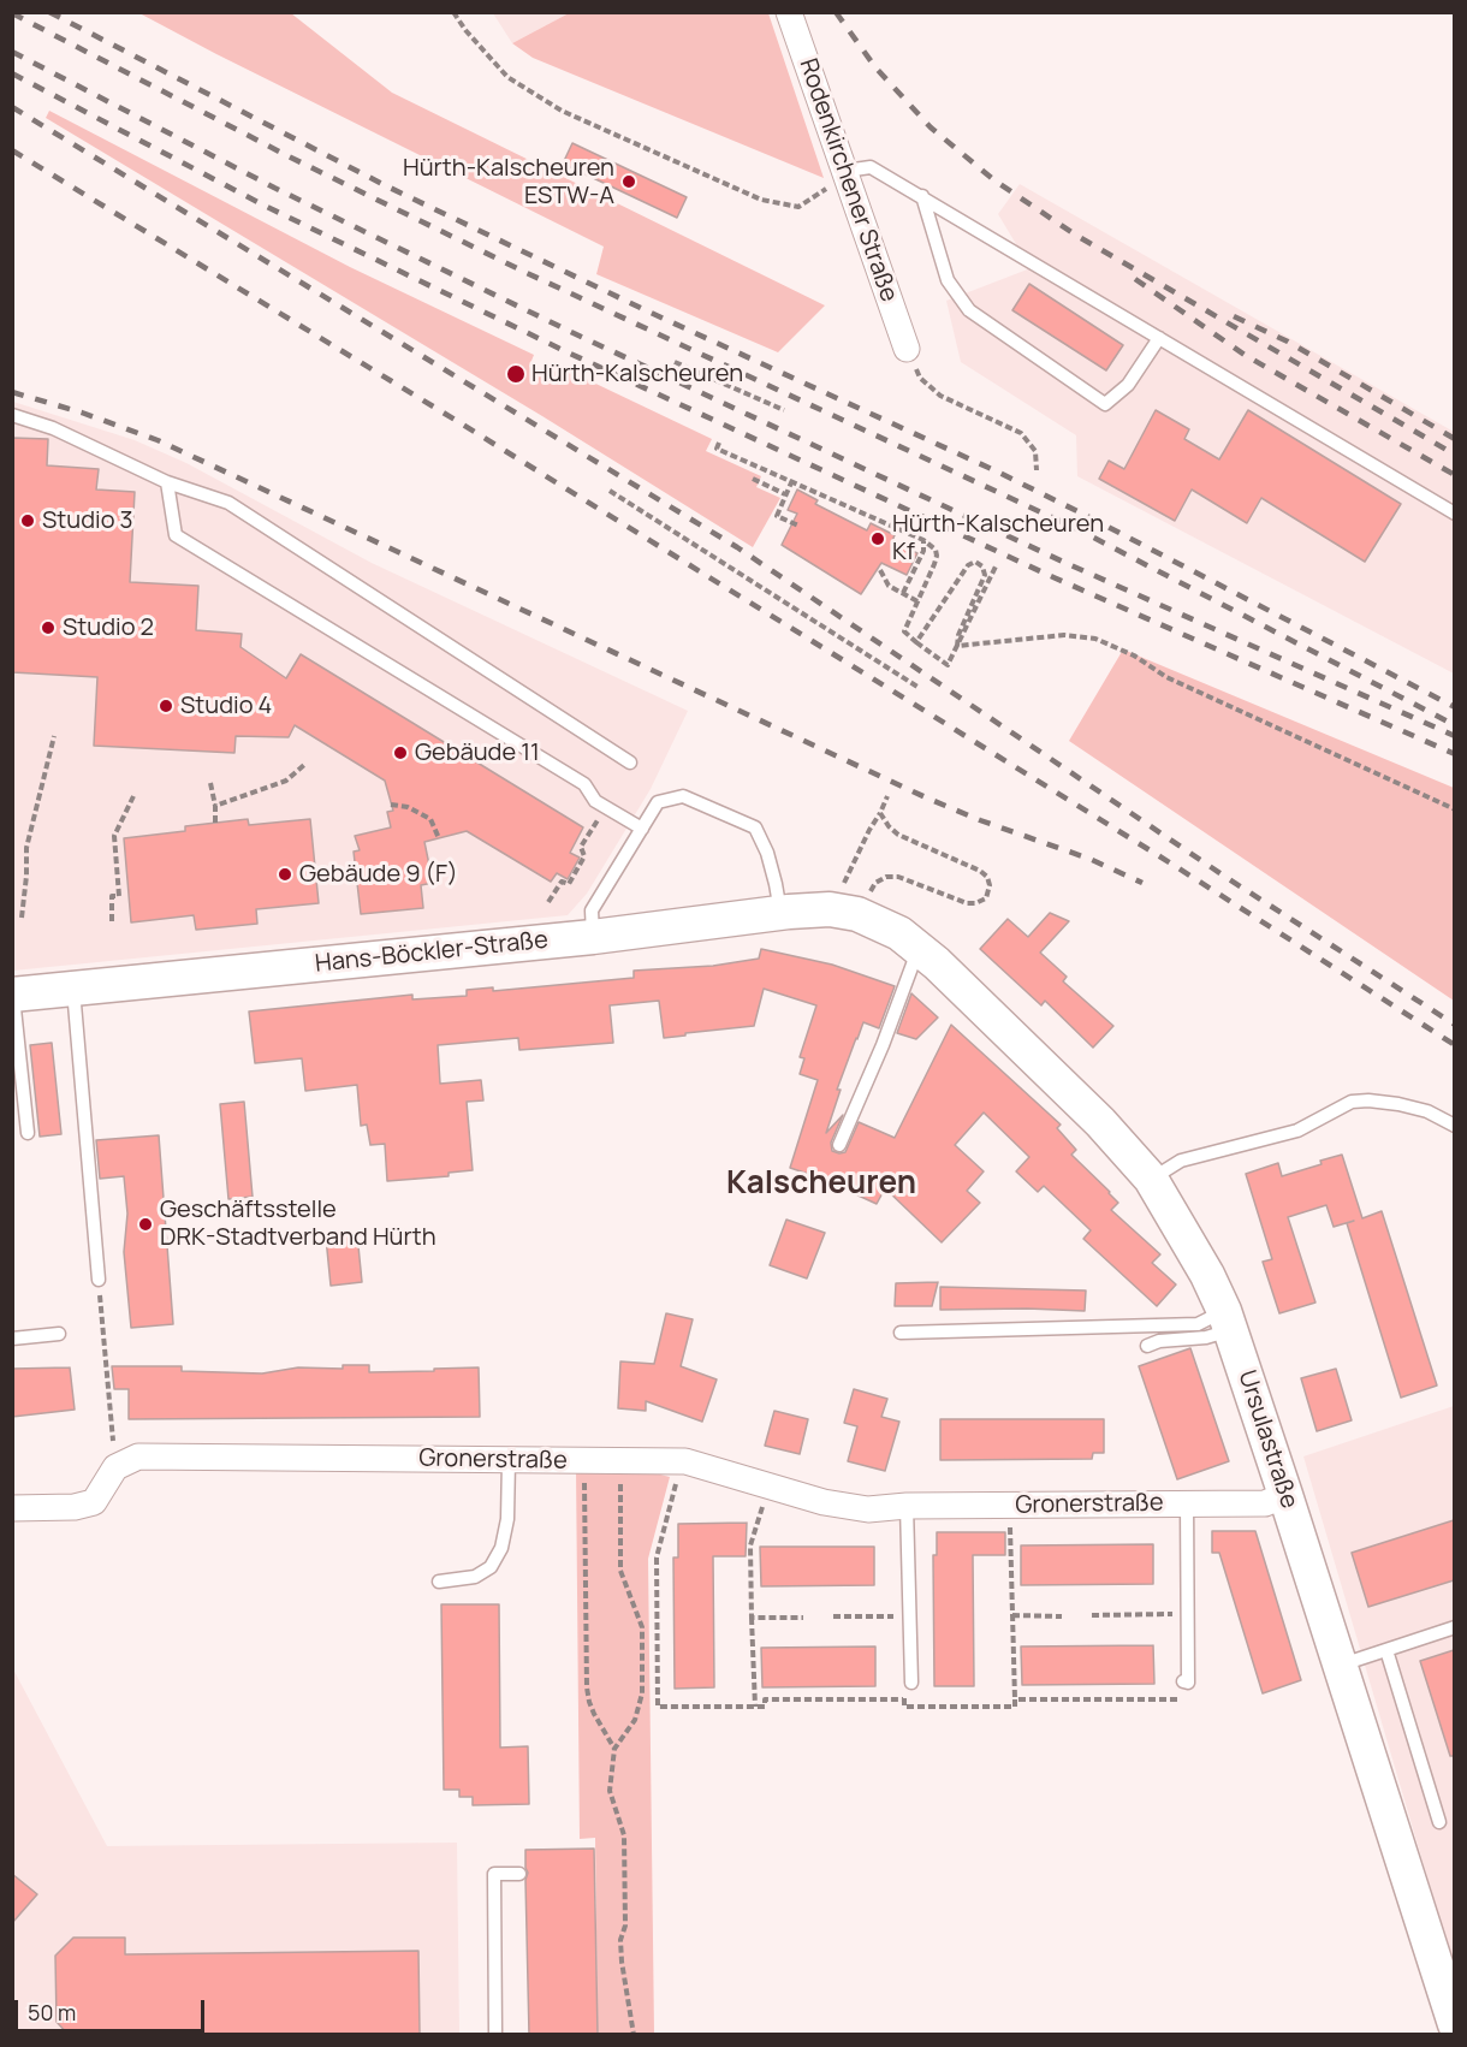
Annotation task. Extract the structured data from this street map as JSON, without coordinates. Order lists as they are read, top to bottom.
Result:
{
  "streets": {
    "street": [
      "Rodenkirchener Straße",
      "Hans-Böckler-Straße",
      "Ursulastraße",
      "Gronerstraße"
    ]
  },
  "crossings": [
    ["Hans-Böckler-Straße", "Ursulastraße"],
    ["Ursulastraße", "Gronerstraße"]
  ],
  "districts": ["Kalscheuren"],
  "places": [
    "Hürth-Kalscheuren ESTW-A",
    "Hürth-Kalscheuren",
    "Studio 3",
    "Hürth-Kalscheuren Kf",
    "Studio 2",
    "Studio 4",
    "Gebäude 11",
    "Gebäude 9 (F)",
    "Geschäftsstelle DRK-Stadtverband Hürth"
  ],
  "scale_bar": "50 m"
}
